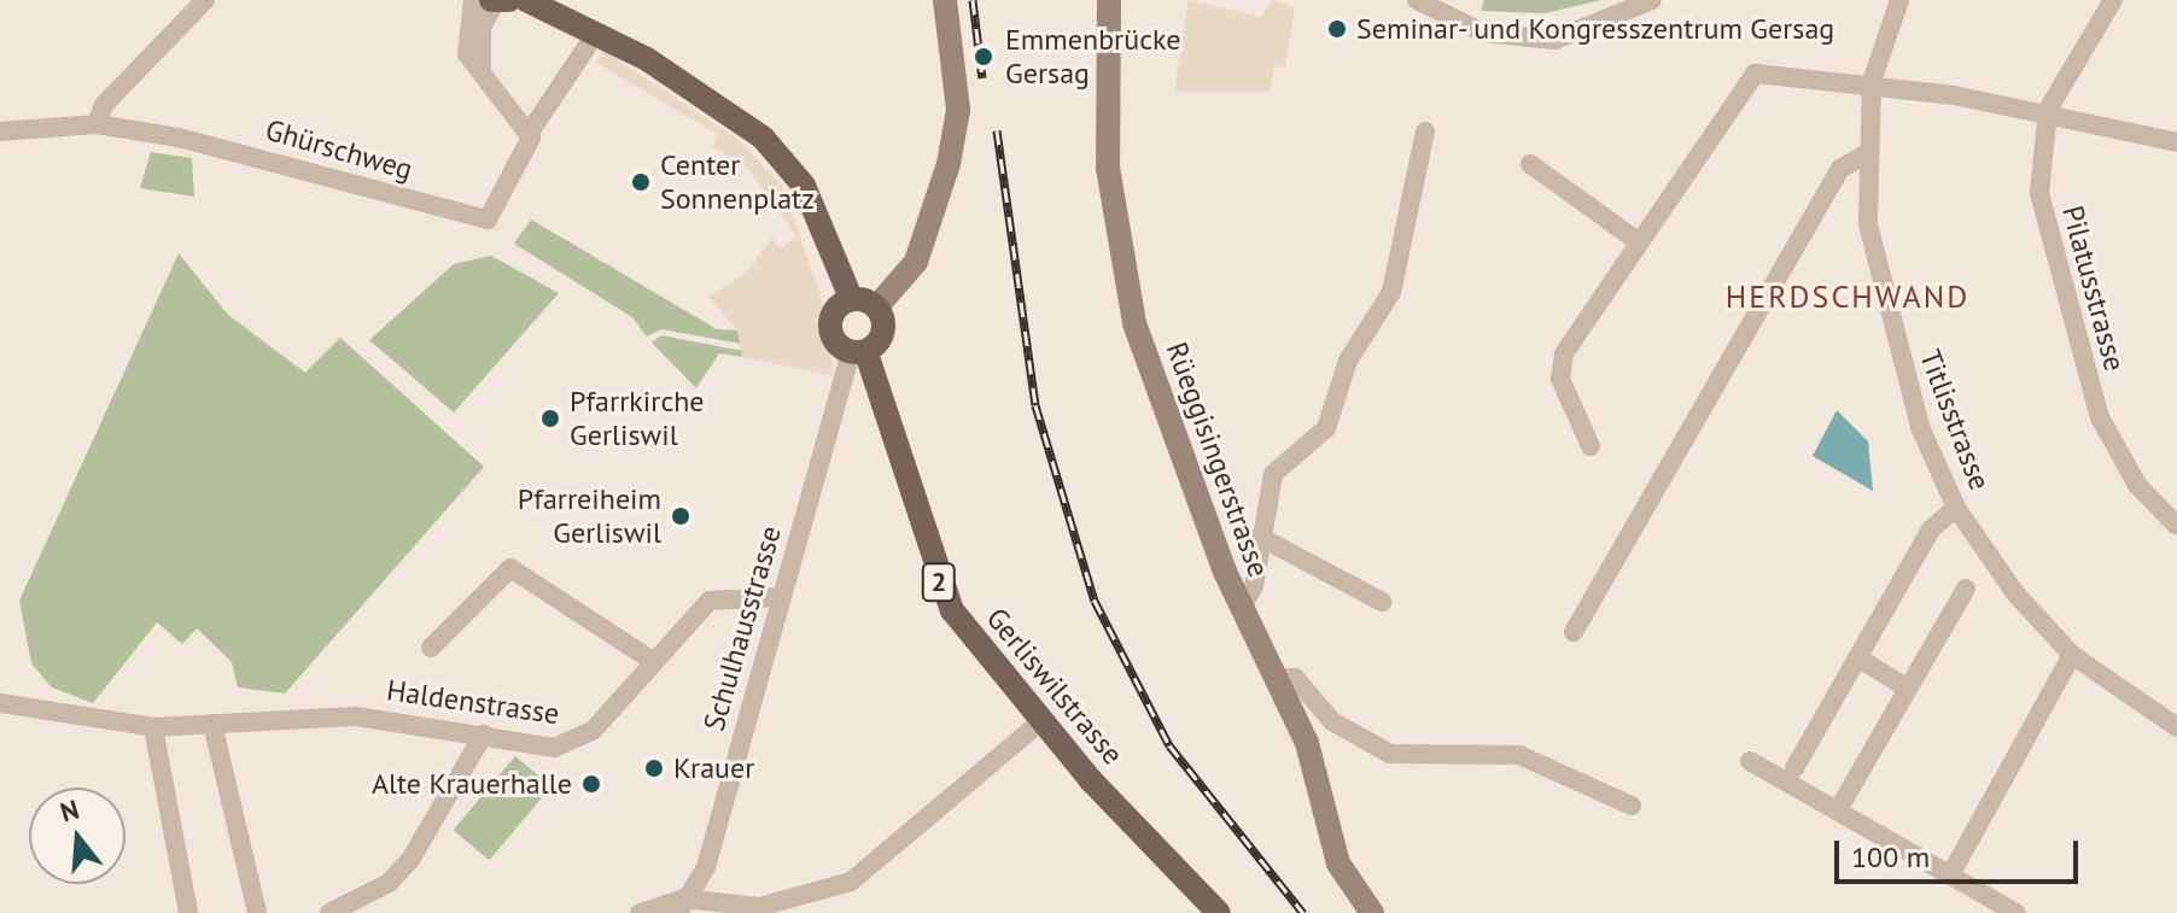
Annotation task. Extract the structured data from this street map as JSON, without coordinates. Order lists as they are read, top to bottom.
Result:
{
  "streets": {
    "main road": ["2", "Gerliswilstrasse"],
    "street": [
      "Ghürschweg",
      "Pilatusstrasse",
      "Titlisstrasse",
      "Rüeggisingerstrasse",
      "Schulhausstrasse",
      "Haldenstrasse"
    ]
  },
  "crossings": [
    ["Schulhausstrasse", "Gerliswilstrasse"],
    ["Schulhausstrasse", "Haldenstrasse"]
  ],
  "districts": ["HERDSCHWAND"],
  "places": [
    "Seminar- und Kongresszentrum Gersag",
    "Emmenbrücke Gersag",
    "Center Sonnenplatz",
    "Pfarrkirche Gerliswil",
    "Pfarreiheim Gerliswil",
    "Krauer",
    "Alte Krauerhalle"
  ],
  "scale_bar": "100 m",
  "north": "top"
}
